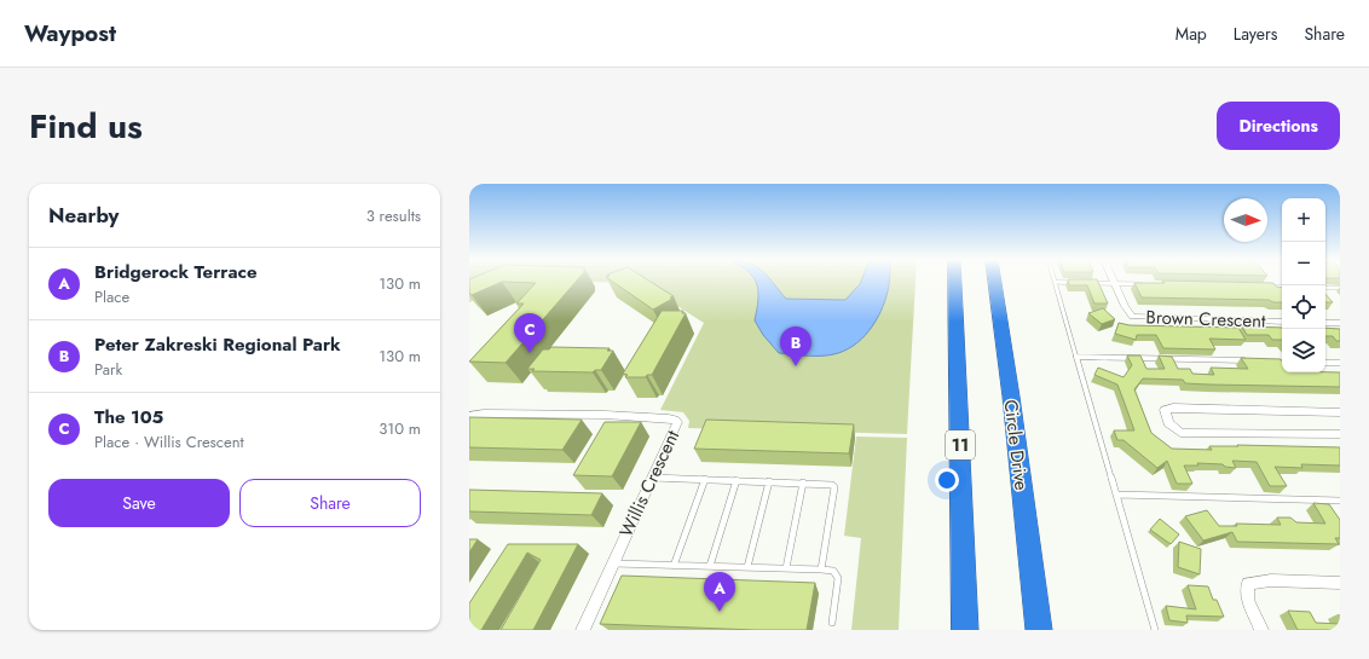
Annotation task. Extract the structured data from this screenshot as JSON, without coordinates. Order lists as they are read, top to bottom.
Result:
{
  "streets": {
    "highway": ["11", "Circle Drive"],
    "street": ["Brown Crescent", "Willis Crescent"]
  },
  "north": "right",
  "page": {
    "header": "Waypost",
    "nav": ["Map", "Layers", "Share"],
    "title": "Find us",
    "buttons": [
      "Directions",
      ["Save", "Share"]
    ],
    "heading": ["Nearby", "3 results"],
    "map_buttons": ["+", "−"],
    "list": [
      {
        "mark": "A",
        "name": "Bridgerock Terrace",
        "note": "Place",
        "value": "130 m"
      },
      {
        "mark": "B",
        "name": "Peter Zakreski Regional Park",
        "note": "Park",
        "value": "130 m"
      },
      {
        "mark": "C",
        "name": "The 105",
        "note": "Place · Willis Crescent",
        "value": "310 m"
      }
    ],
    "pins": ["C", "B", "A"]
  }
}
